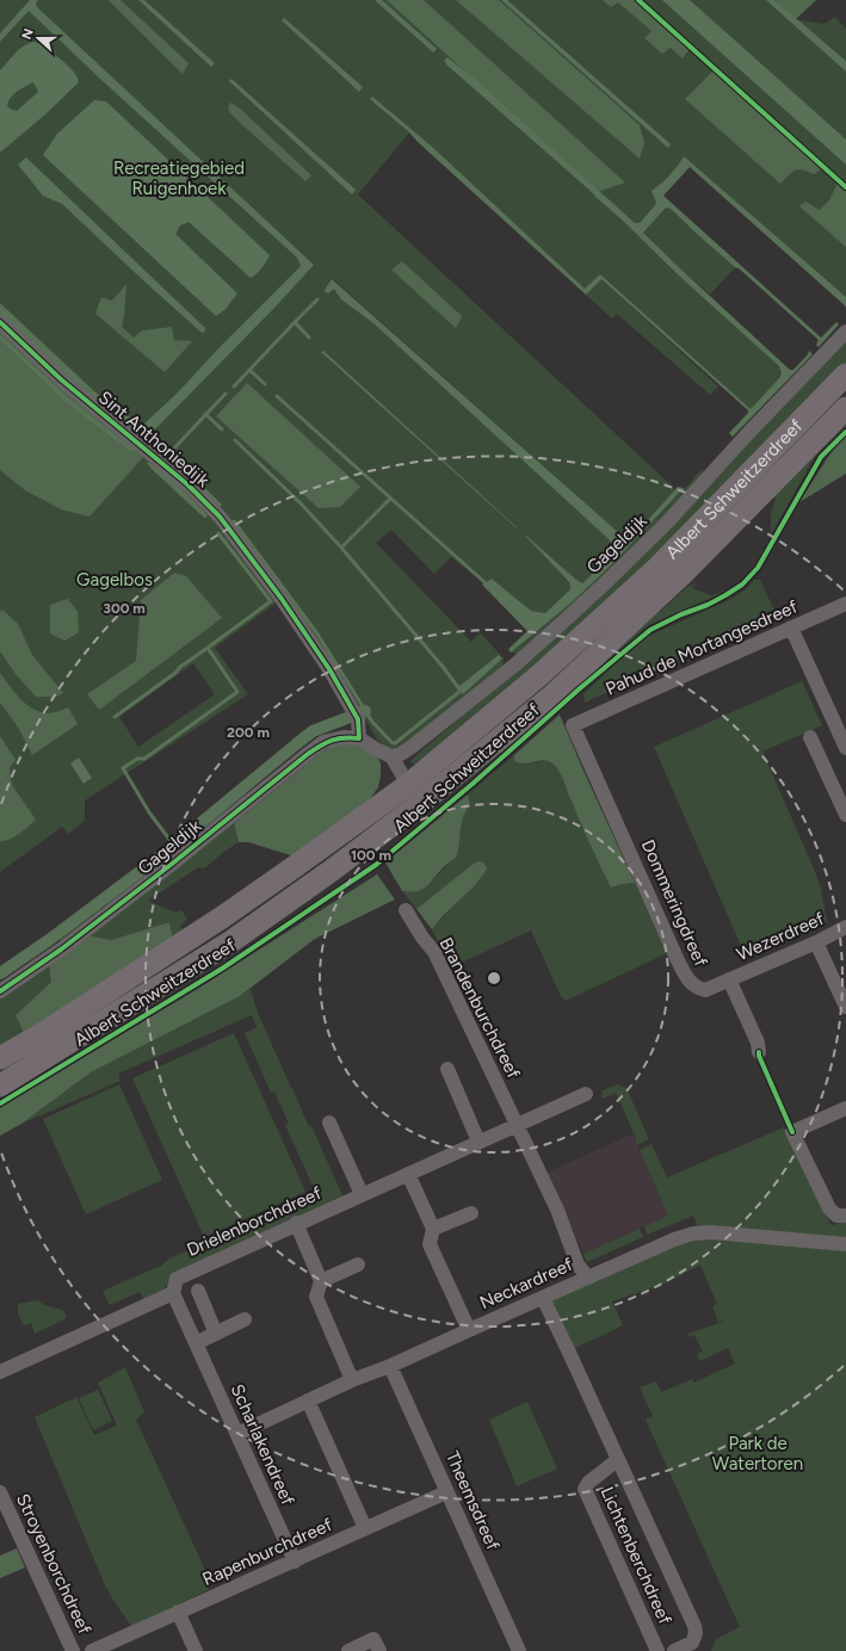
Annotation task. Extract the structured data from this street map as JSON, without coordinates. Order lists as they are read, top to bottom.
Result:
{
  "streets": {
    "highway": ["Albert Schweitzerdreef"],
    "street": [
      "Sint Anthoniedijk",
      "Gageldijk",
      "Pahud de Mortangesdreef",
      "Dommeringdreef",
      "Wezerdreef",
      "Brandenburchdreef",
      "Drielenborchdreef",
      "Neckardreef",
      "Scharlakendreef",
      "Theemsdreef",
      "Rapenburchdreef",
      "Lichtenberchdreef",
      "Stroyenborchdreef"
    ]
  },
  "crossings": [
    ["Sint Anthoniedijk", "Gageldijk"],
    ["Pahud de Mortangesdreef", "Dommeringdreef"],
    ["Dommeringdreef", "Wezerdreef"],
    ["Brandenburchdreef", "Drielenborchdreef"],
    ["Brandenburchdreef", "Neckardreef"],
    ["Drielenborchdreef", "Scharlakendreef"],
    ["Neckardreef", "Scharlakendreef"],
    ["Neckardreef", "Theemsdreef"],
    ["Neckardreef", "Lichtenberchdreef"],
    ["Scharlakendreef", "Rapenburchdreef"],
    ["Theemsdreef", "Rapenburchdreef"]
  ],
  "parks": ["Recreatiegebied Ruigenhoek", "Gagelbos", "Park de Watertoren"],
  "north": "left",
  "rings": ["300 m", "200 m", "100 m"]
}
